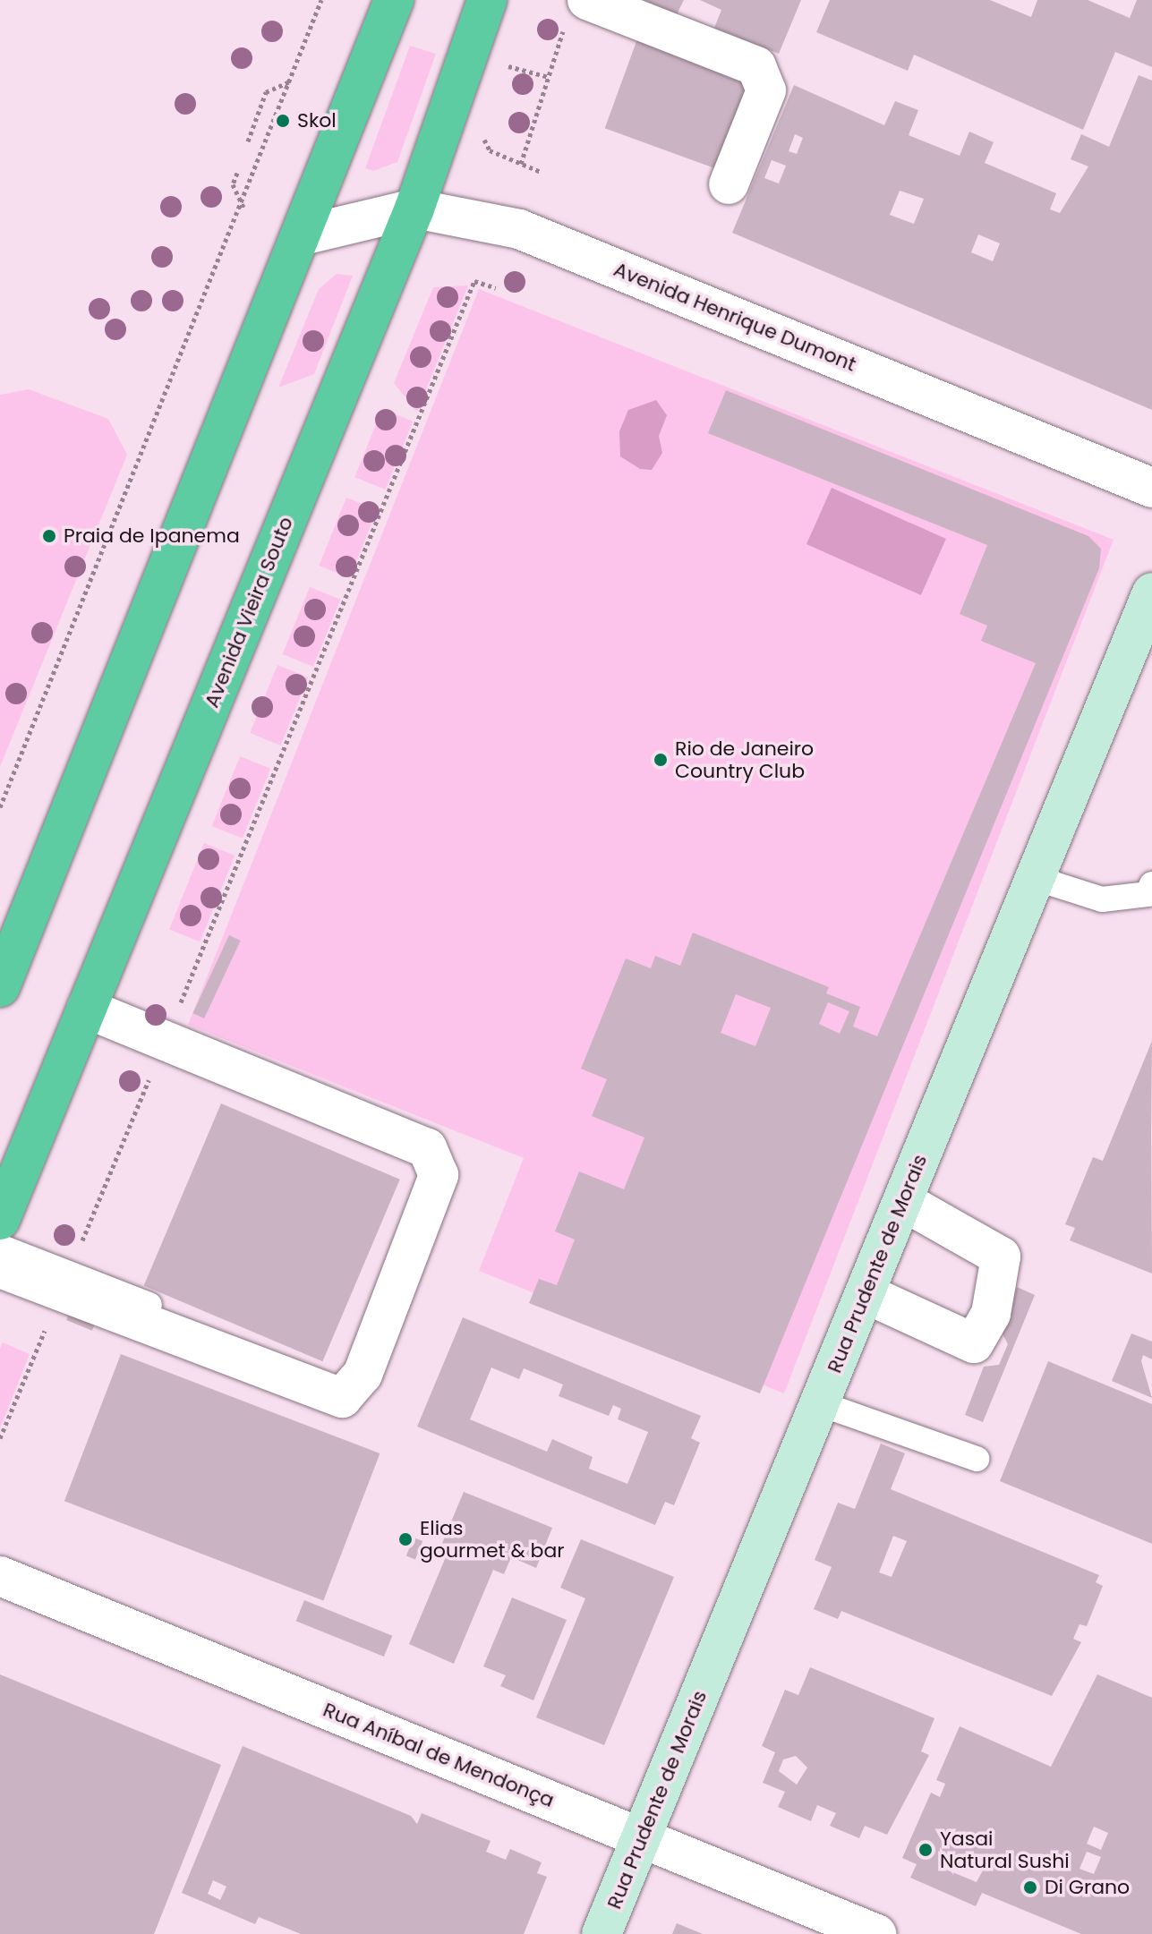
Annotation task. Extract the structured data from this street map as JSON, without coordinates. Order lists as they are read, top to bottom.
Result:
{
  "streets": {
    "highway": ["Avenida Vieira Souto"],
    "main road": ["Rua Prudente de Morais"],
    "street": ["Avenida Henrique Dumont", "Rua Aníbal de Mendonça"]
  },
  "crossings": [
    ["Avenida Henrique Dumont", "Avenida Vieira Souto"],
    ["Rua Prudente de Morais", "Rua Aníbal de Mendonça"]
  ],
  "places": [
    "Skol",
    "Praia de Ipanema",
    "Rio de Janeiro Country Club",
    "Elias gourmet & bar",
    "Yasai Natural Sushi",
    "Di Grano"
  ]
}
